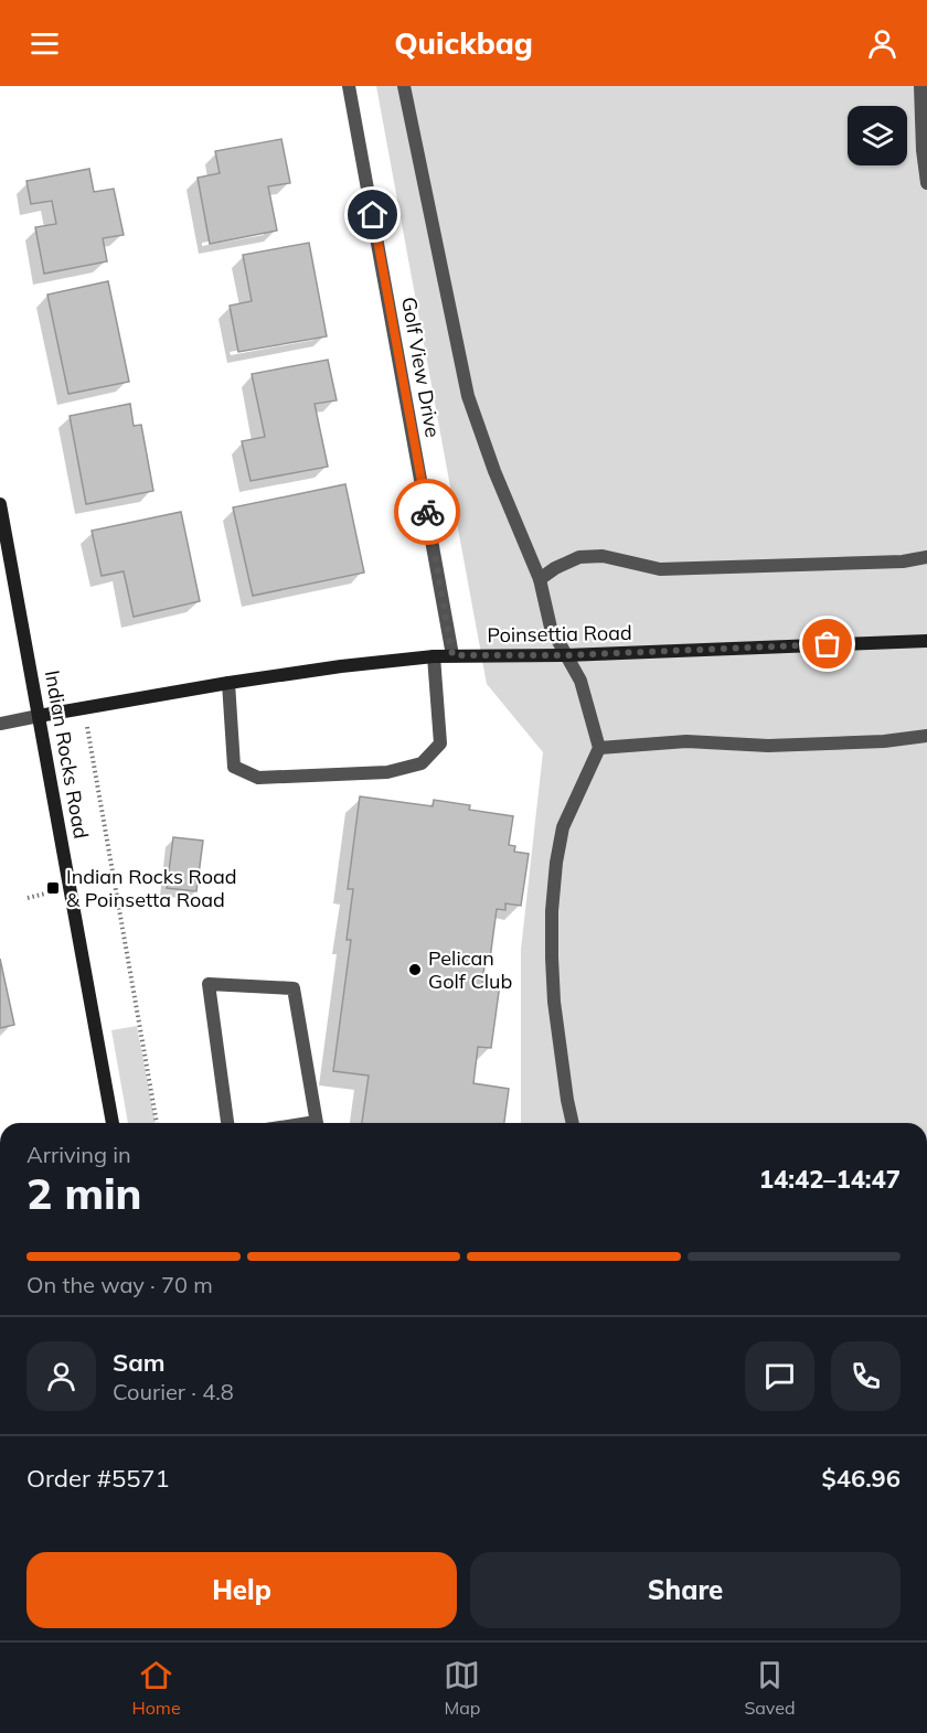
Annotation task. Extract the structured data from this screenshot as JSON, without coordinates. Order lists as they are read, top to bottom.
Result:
{
  "streets": {
    "street": ["Golf View Drive", "Poinsettia Road", "Indian Rocks Road"]
  },
  "crossings": [
    ["Golf View Drive", "Poinsettia Road"],
    ["Poinsettia Road", "Indian Rocks Road"]
  ],
  "places": {
    "transit": ["Indian Rocks Road & Poinsetta Road"],
    "other": ["Pelican Golf Club"]
  },
  "page": {
    "header": "Quickbag",
    "heading": ["2 min", "Arriving in", "14:42–14:47"],
    "panel": [
      "Sam",
      "Courier · 4.8",
      "Order #5571",
      "$46.96"
    ],
    "bar": "On the way · 70 m",
    "buttons": ["Help", "Share"],
    "tabs": ["Home", "Map", "Saved"]
  }
}
